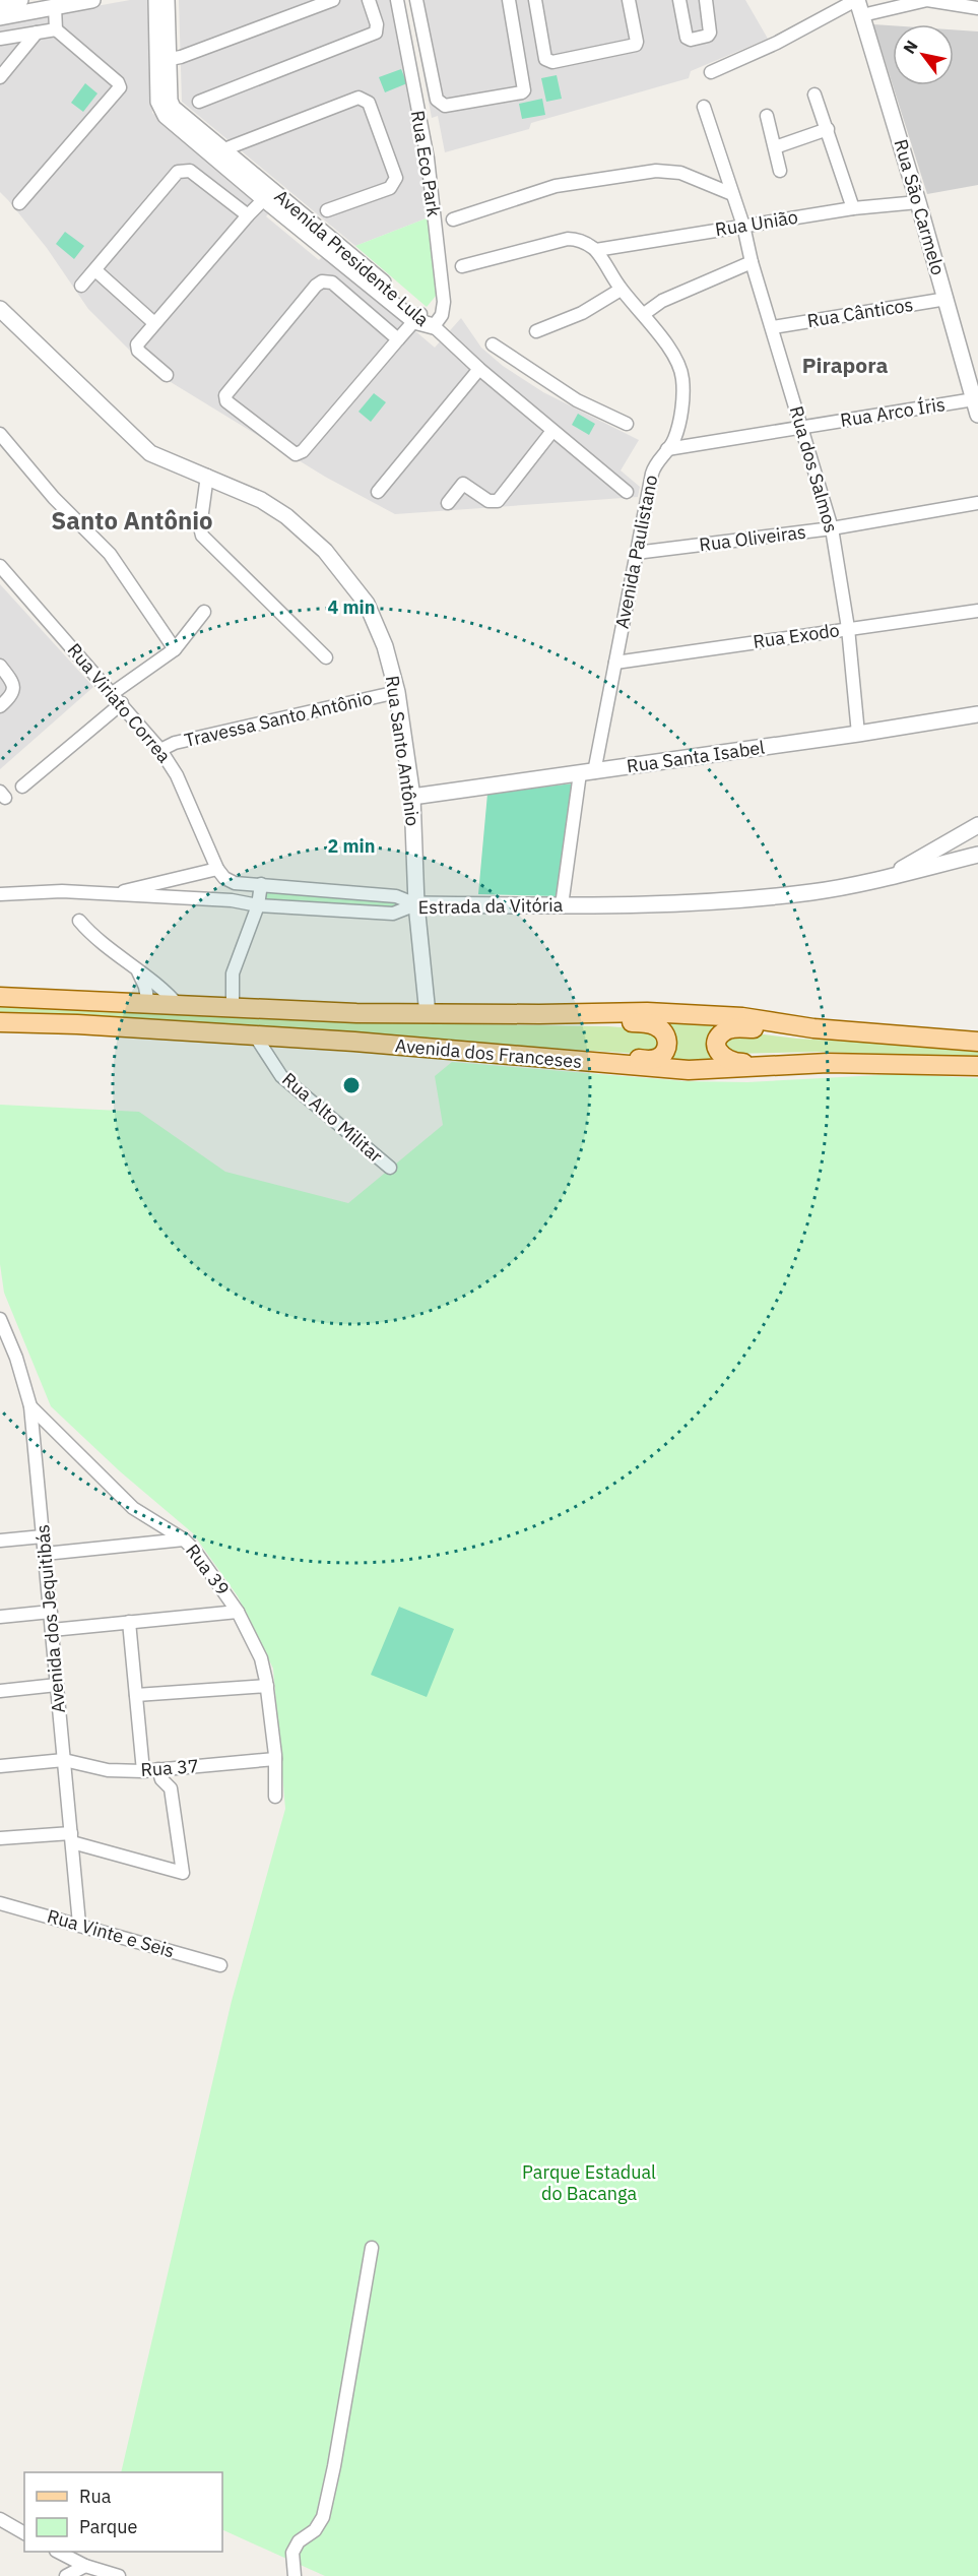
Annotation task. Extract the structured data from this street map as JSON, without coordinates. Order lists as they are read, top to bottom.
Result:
{
  "streets": {
    "main road": ["Avenida dos Franceses"],
    "street": [
      "Rua Eco Park",
      "Rua São Carmelo",
      "Rua União",
      "Avenida Presidente Lula",
      "Rua Cânticos",
      "Rua Arco Íris",
      "Rua dos Salmos",
      "Rua Oliveiras",
      "Avenida Paulistano",
      "Rua Exodo",
      "Rua Viriato Correa",
      "Travessa Santo Antônio",
      "Rua Santo Antônio",
      "Rua Santa Isabel",
      "Estrada da Vitória",
      "Rua Alto Militar",
      "Rua 39",
      "Avenida dos Jequitibás",
      "Rua 37",
      "Rua Vinte e Seis"
    ]
  },
  "crossings": [
    ["Rua Eco Park", "Avenida Presidente Lula"],
    ["Rua São Carmelo", "Rua União"],
    ["Rua São Carmelo", "Rua Cânticos"],
    ["Rua São Carmelo", "Rua Arco Íris"],
    ["Rua União", "Rua dos Salmos"],
    ["Rua União", "Avenida Paulistano"],
    ["Rua Cânticos", "Rua dos Salmos"],
    ["Rua Arco Íris", "Rua dos Salmos"],
    ["Rua Arco Íris", "Avenida Paulistano"],
    ["Rua dos Salmos", "Rua Oliveiras"],
    ["Rua dos Salmos", "Rua Exodo"],
    ["Rua dos Salmos", "Rua Santa Isabel"],
    ["Rua Oliveiras", "Avenida Paulistano"],
    ["Avenida Paulistano", "Rua Exodo"],
    ["Avenida Paulistano", "Rua Santa Isabel"],
    ["Avenida Paulistano", "Estrada da Vitória"],
    ["Rua Viriato Correa", "Travessa Santo Antônio"],
    ["Travessa Santo Antônio", "Rua Santo Antônio"],
    ["Rua Santo Antônio", "Rua Santa Isabel"],
    ["Rua Santo Antônio", "Estrada da Vitória"],
    ["Rua Santo Antônio", "Avenida dos Franceses"],
    ["Avenida dos Franceses", "Rua Alto Militar"],
    ["Rua 39", "Avenida dos Jequitibás"],
    ["Rua 39", "Rua 37"],
    ["Avenida dos Jequitibás", "Rua 37"],
    ["Avenida dos Jequitibás", "Rua Vinte e Seis"]
  ],
  "districts": ["Pirapora", "Santo Antônio"],
  "parks": ["Parque Estadual do Bacanga"],
  "legend": ["Rua", "Parque"],
  "north": "top left",
  "rings": ["4 min", "2 min"]
}
